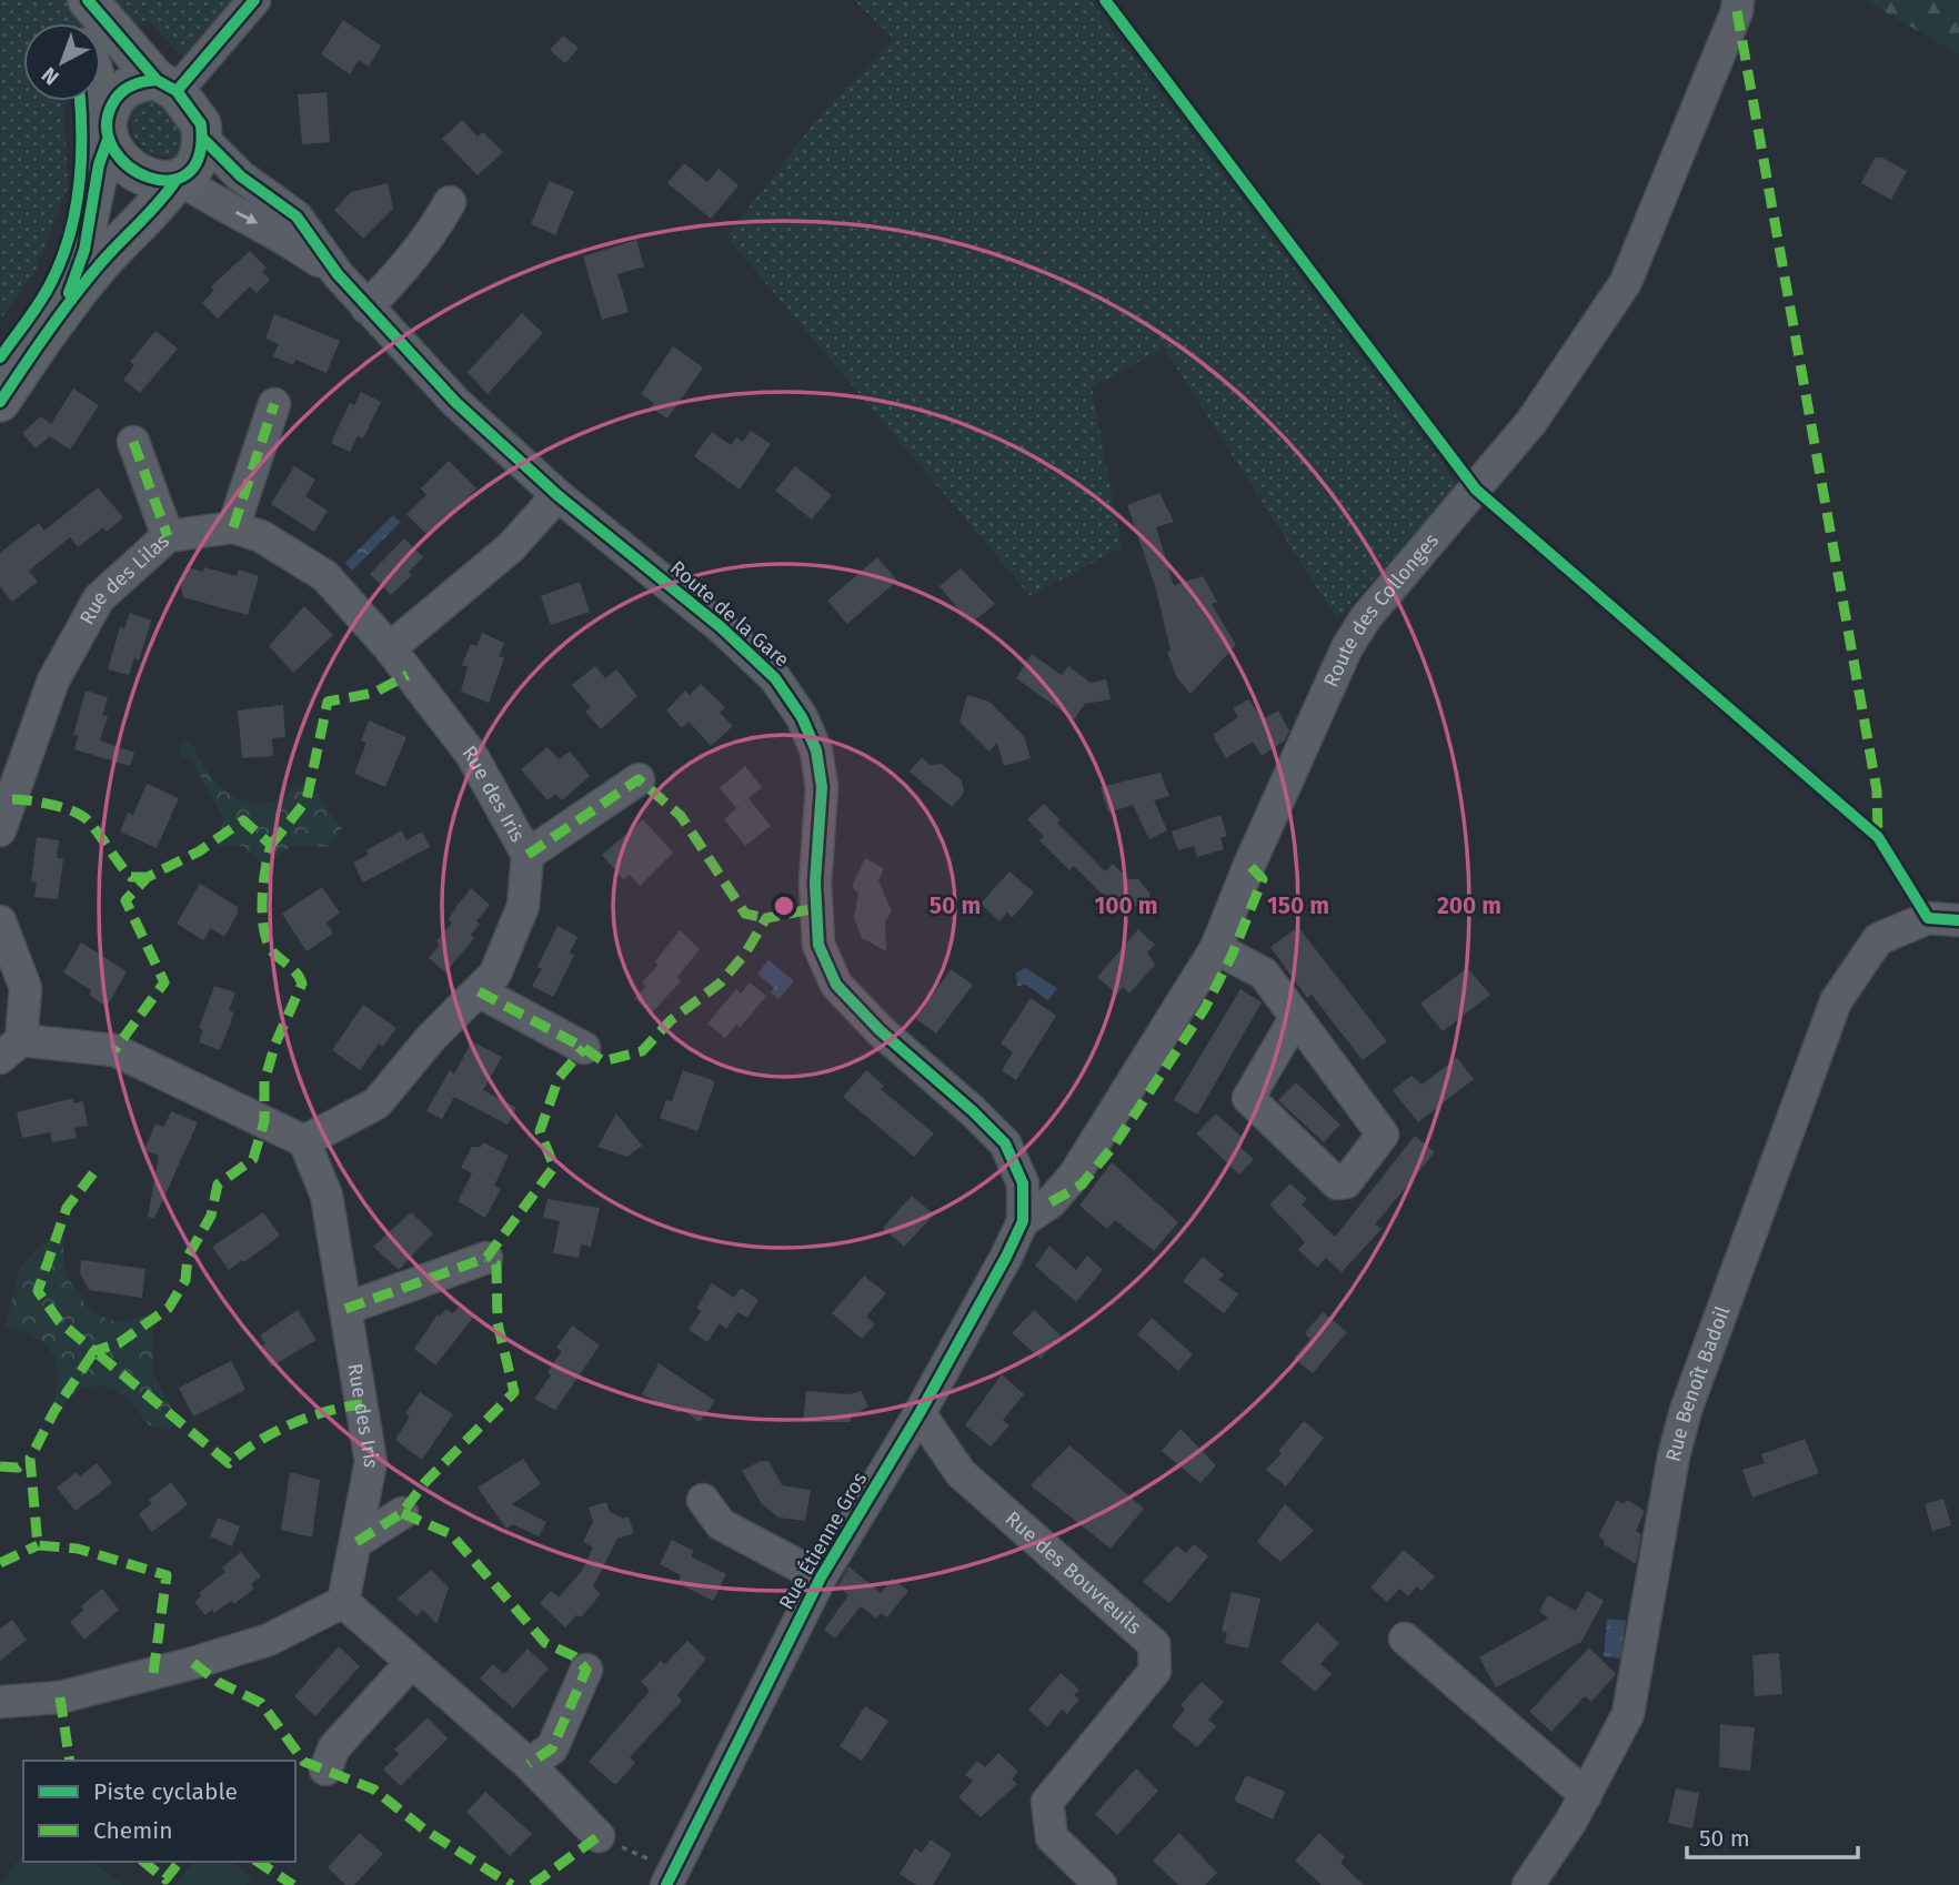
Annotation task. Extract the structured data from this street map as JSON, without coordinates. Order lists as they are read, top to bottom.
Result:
{
  "streets": {
    "main road": ["Route de la Gare"],
    "street": [
      "Rue des Lilas",
      "Route des Collonges",
      "Rue des Iris",
      "Rue Benoît Badoil",
      "Rue Étienne Gros",
      "Rue des Bouvreuils"
    ]
  },
  "crossings": [
    ["Rue des Lilas", "Rue des Iris"],
    ["Route des Collonges", "Route de la Gare"],
    ["Route des Collonges", "Rue Étienne Gros"],
    ["Route de la Gare", "Rue Étienne Gros"],
    ["Rue Étienne Gros", "Rue des Bouvreuils"]
  ],
  "legend": ["Piste cyclable", "Chemin"],
  "scale_bar": "50 m",
  "north": "bottom left",
  "rings": [
    "50 m",
    "100 m",
    "150 m",
    "200 m"
  ]
}
